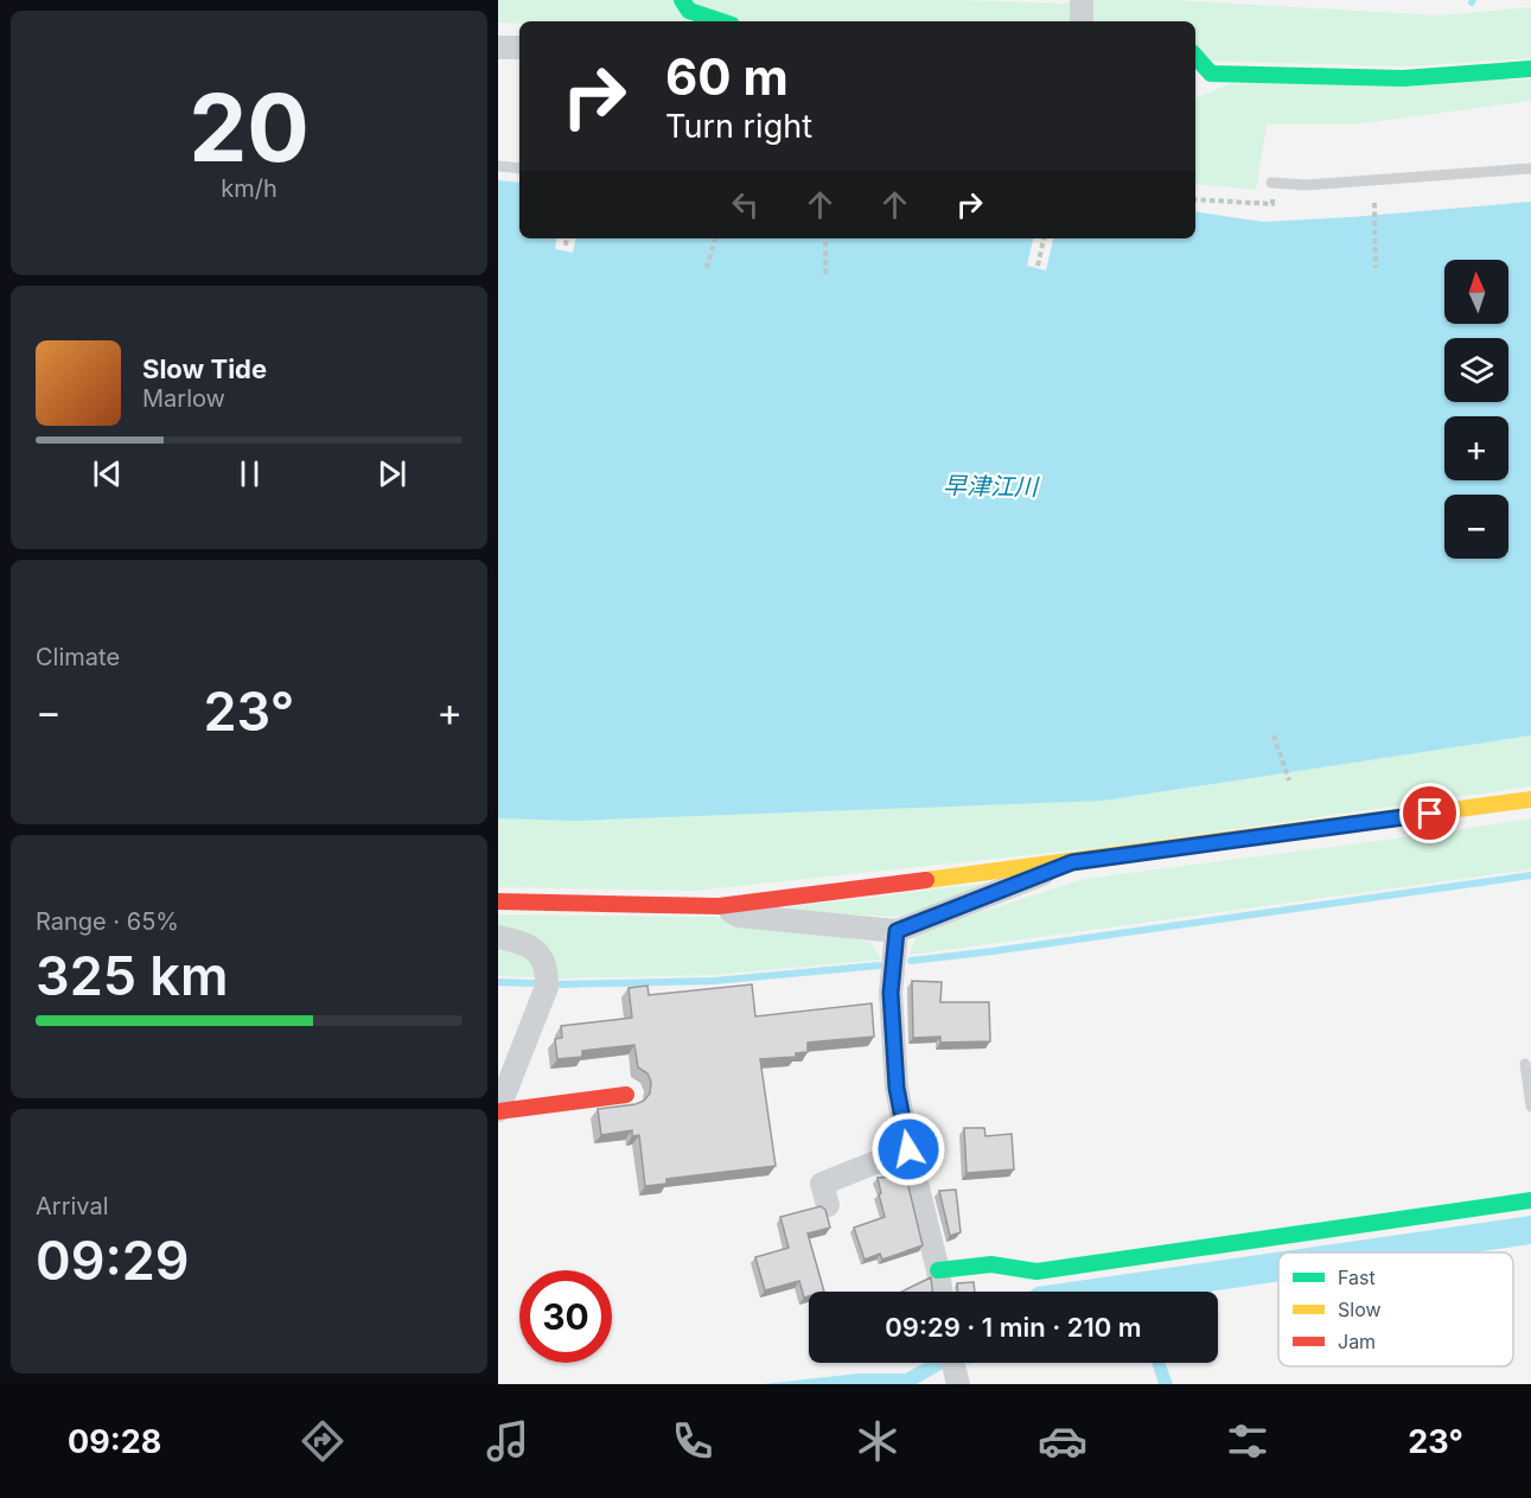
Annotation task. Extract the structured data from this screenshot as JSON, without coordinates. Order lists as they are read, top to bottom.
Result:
{
  "water": ["早津江川"],
  "legend": ["Fast", "Slow", "Jam"],
  "north": "top",
  "page": {
    "tile": [
      ["20", "km/h"],
      "Climate",
      ["Range · 65%", "325 km"],
      ["Arrival", "09:29"]
    ],
    "turn": ["60 m", "Turn right"],
    "map_buttons": ["+", "−"],
    "song": ["Slow Tide", "Marlow"],
    "heat": ["−", "23°", "+"],
    "limit": "30",
    "trip": "09:29 · 1 min · 210 m",
    "tabs": ["09:28", "23°"]
  }
}
